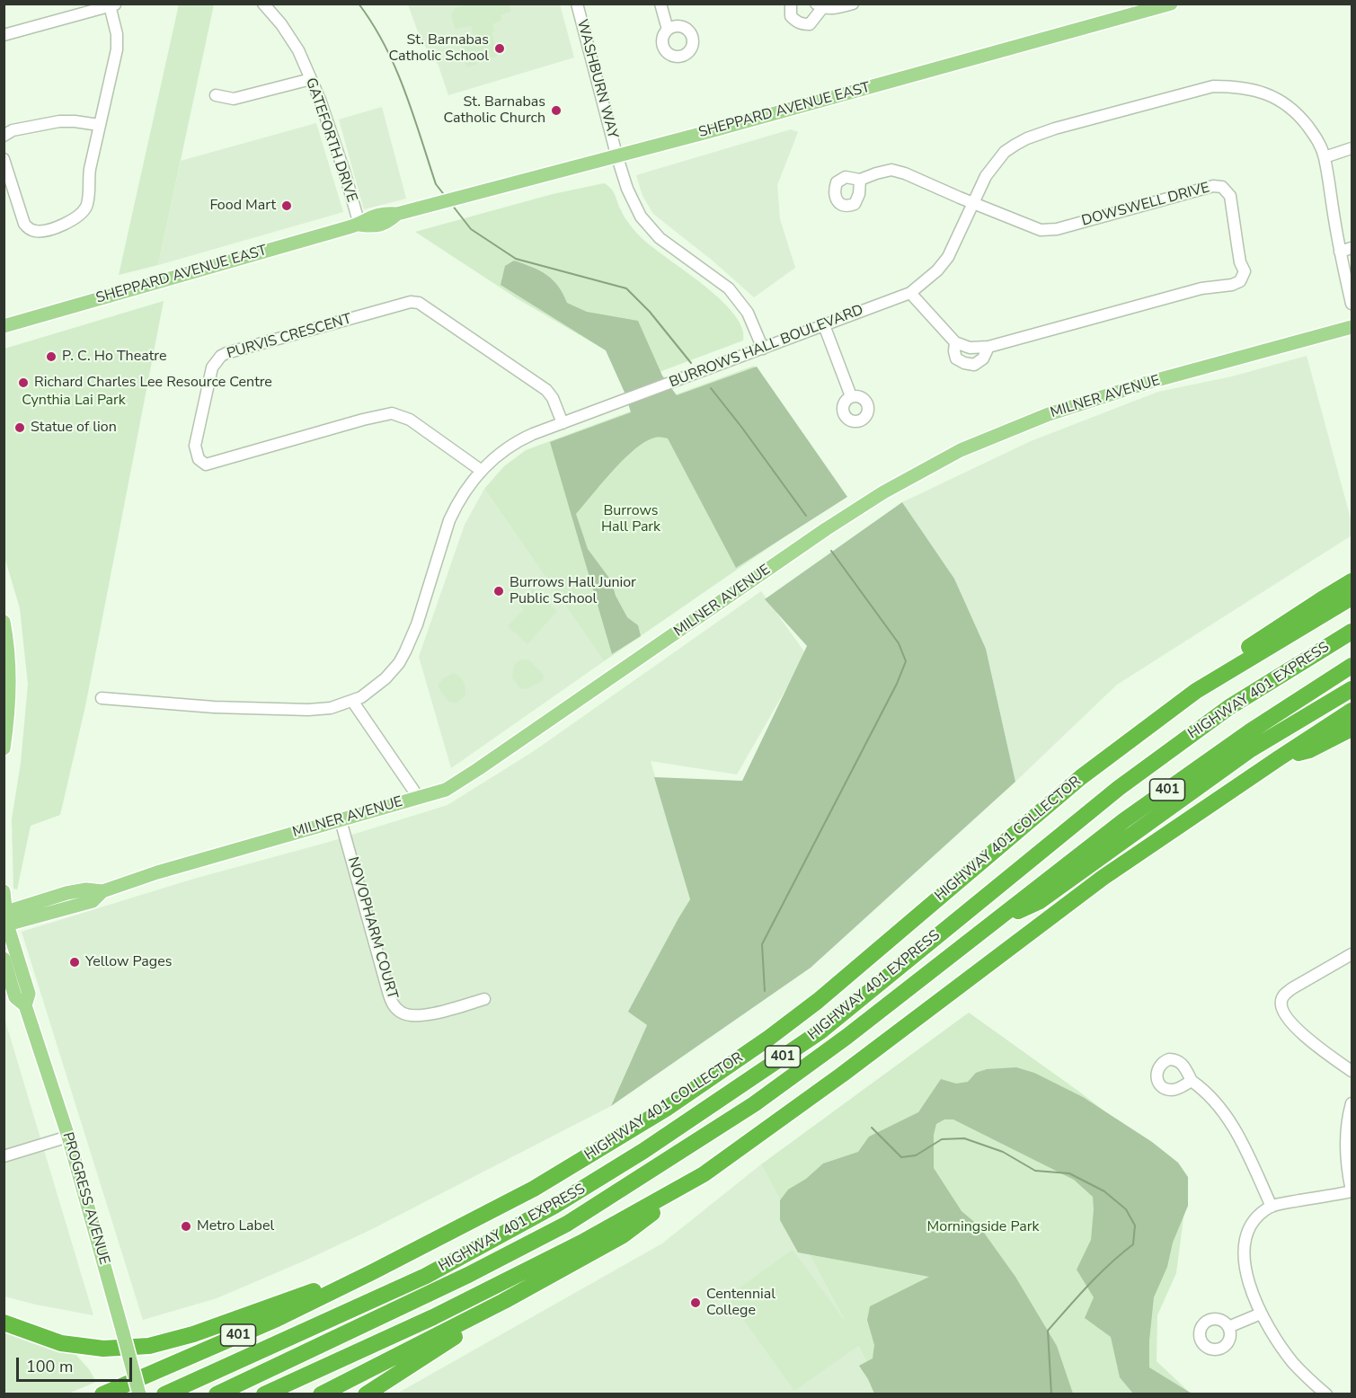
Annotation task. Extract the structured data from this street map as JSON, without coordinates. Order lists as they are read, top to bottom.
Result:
{
  "streets": {
    "highway": ["HIGHWAY 401 EXPRESS", "401", "HIGHWAY 401 COLLECTOR"],
    "main road": ["SHEPPARD AVENUE EAST", "MILNER AVENUE", "PROGRESS AVENUE"],
    "street": [
      "WASHBURN WAY",
      "GATEFORTH DRIVE",
      "DOWSWELL DRIVE",
      "PURVIS CRESCENT",
      "BURROWS HALL BOULEVARD",
      "NOVOPHARM COURT"
    ]
  },
  "crossings": [
    ["WASHBURN WAY", "SHEPPARD AVENUE EAST"],
    ["WASHBURN WAY", "BURROWS HALL BOULEVARD"],
    ["SHEPPARD AVENUE EAST", "GATEFORTH DRIVE"],
    ["DOWSWELL DRIVE", "BURROWS HALL BOULEVARD"],
    ["PURVIS CRESCENT", "BURROWS HALL BOULEVARD"],
    ["MILNER AVENUE", "NOVOPHARM COURT"],
    ["MILNER AVENUE", "PROGRESS AVENUE"]
  ],
  "parks": ["Cynthia Lai Park", "Burrows Hall Park", "Morningside Park"],
  "places": [
    "St. Barnabas Catholic School",
    "St. Barnabas Catholic Church",
    "Food Mart",
    "P. C. Ho Theatre",
    "Richard Charles Lee Resource Centre",
    "Statue of lion",
    "Burrows Hall Junior Public School",
    "Yellow Pages",
    "Metro Label",
    "Centennial College"
  ],
  "scale_bar": "100 m"
}
